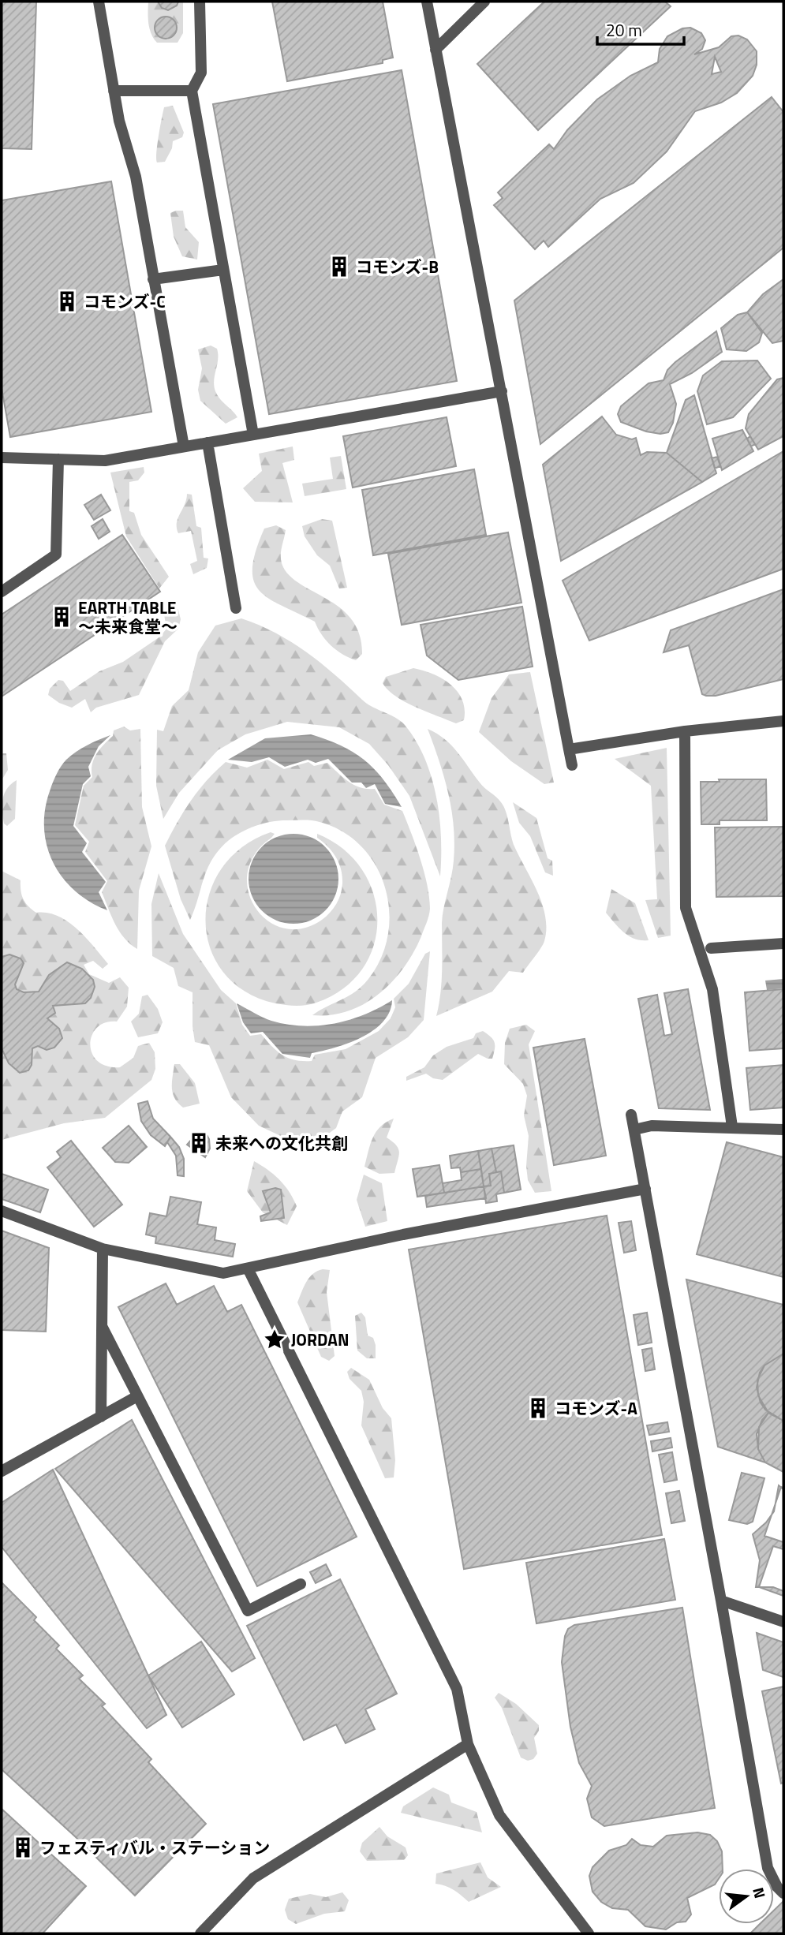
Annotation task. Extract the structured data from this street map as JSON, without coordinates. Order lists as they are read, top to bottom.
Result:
{
  "places": {
    "building": [
      "コモンズ-B",
      "コモンズ-C",
      "EARTH TABLE 〜未来食堂〜",
      "未来への文化共創",
      "コモンズ-A",
      "フェスティバル・ステーション"
    ],
    "place": ["JORDAN"]
  },
  "scale_bar": "20 m",
  "north": "right"
}
